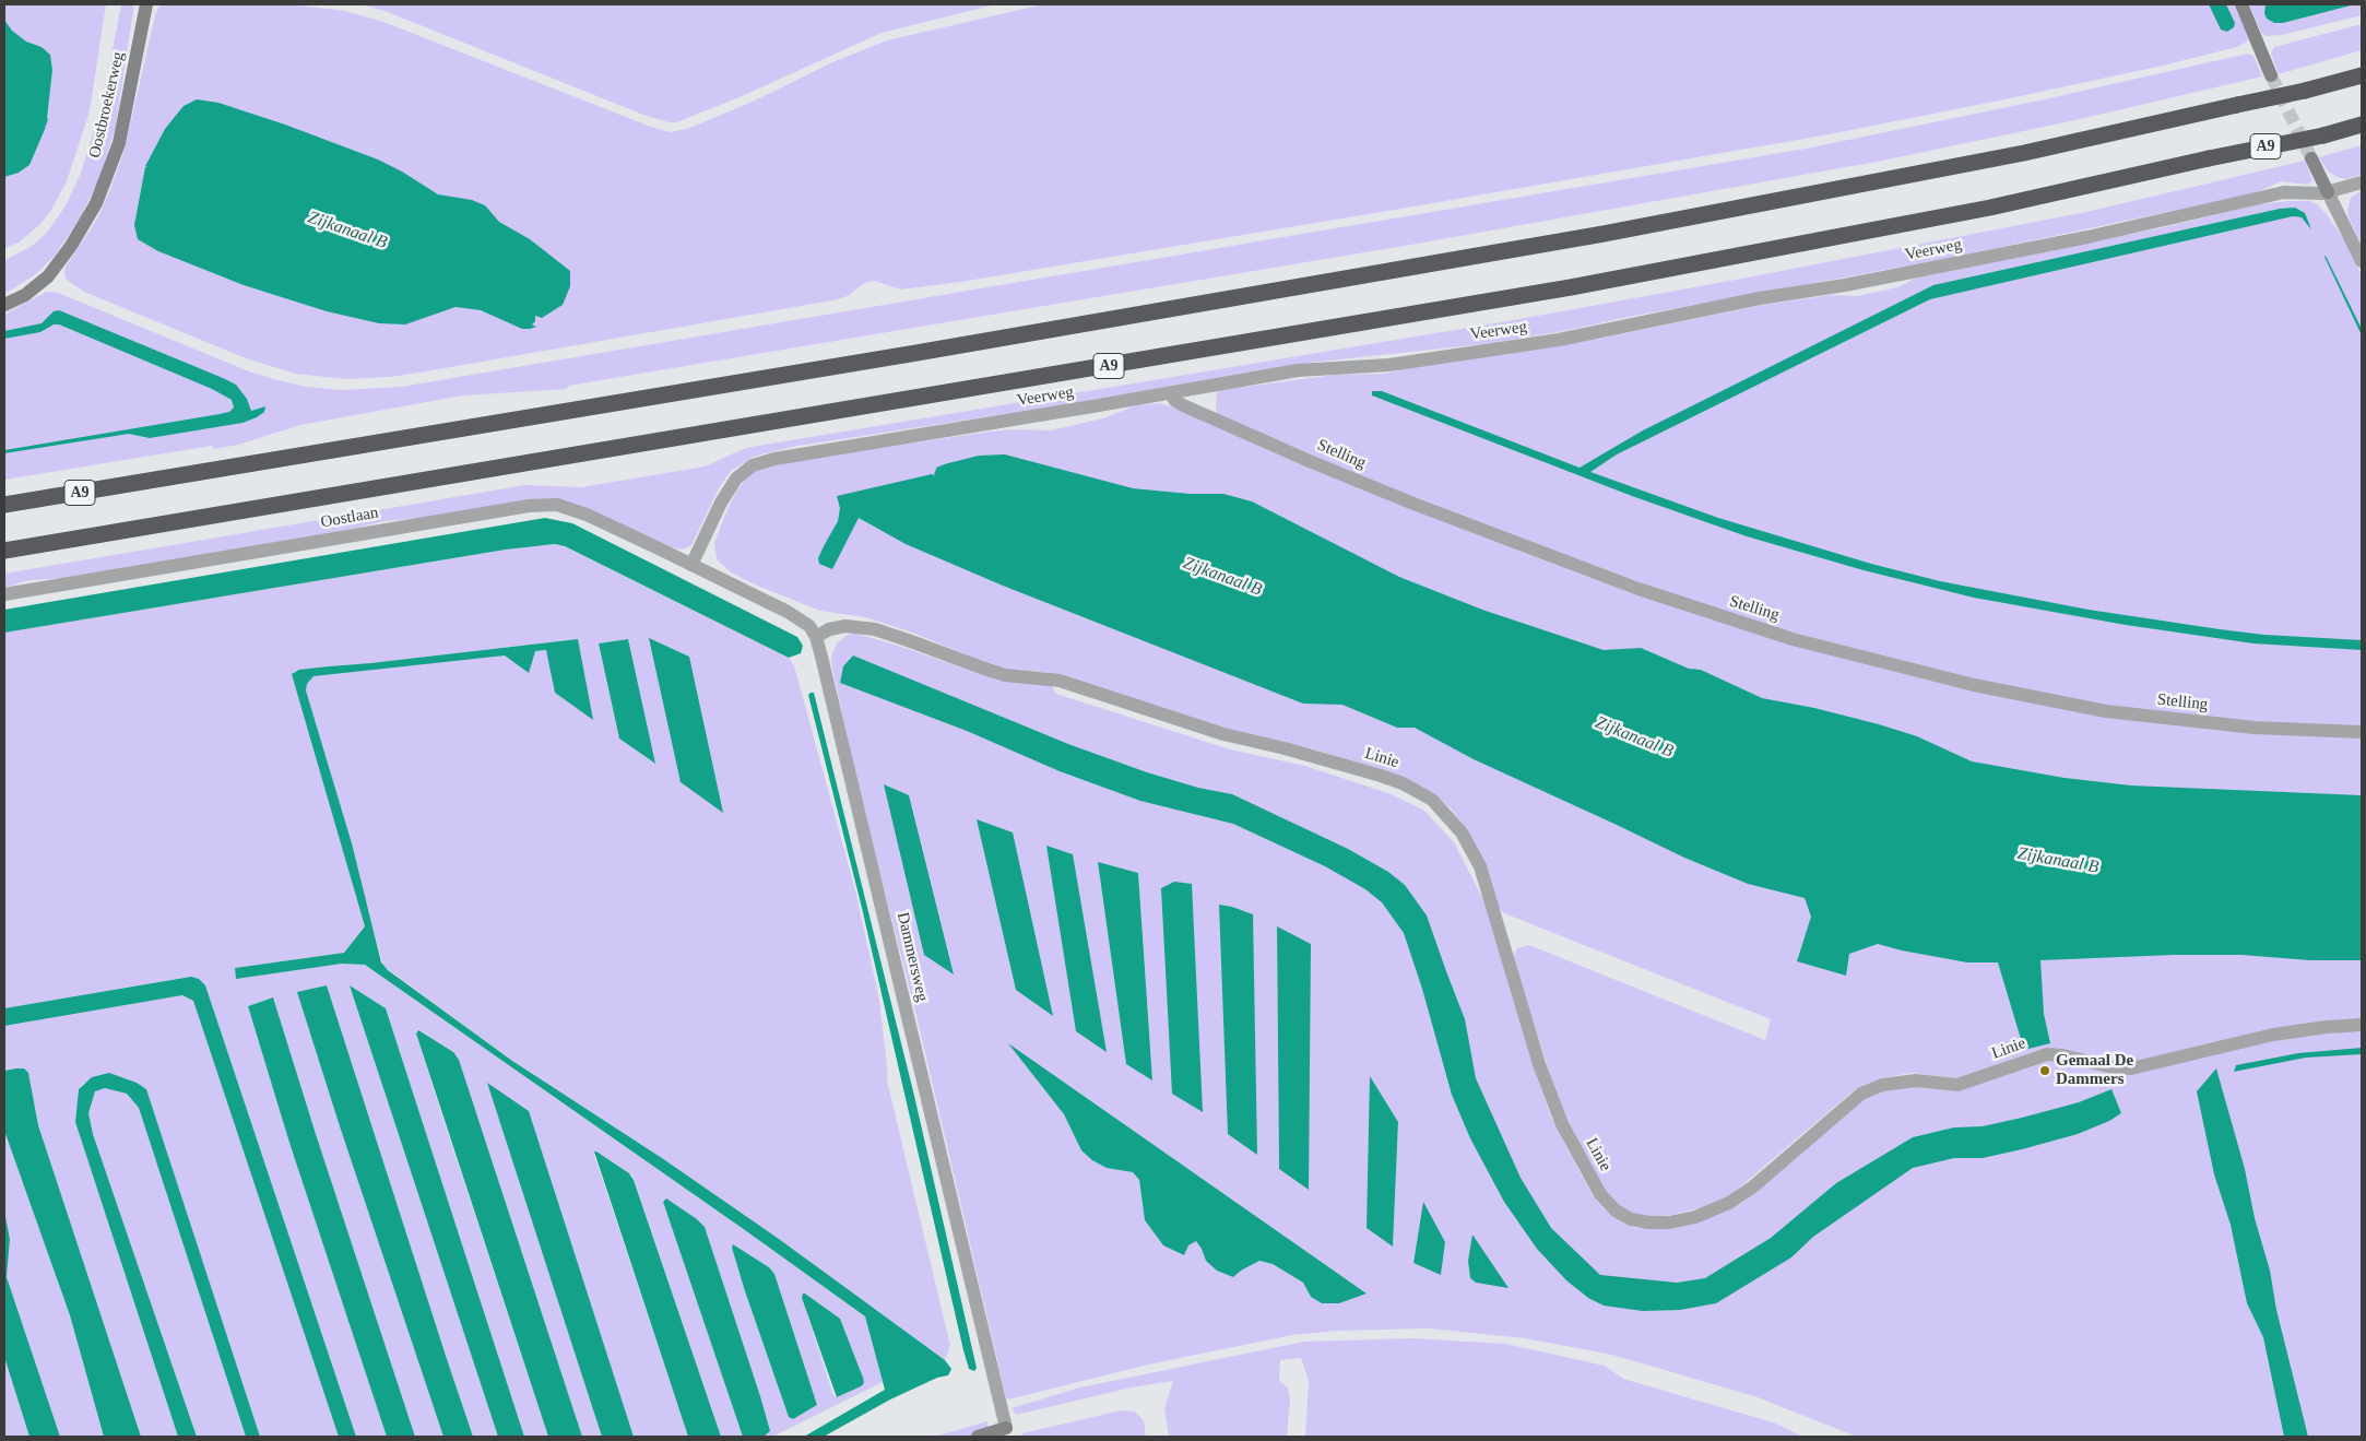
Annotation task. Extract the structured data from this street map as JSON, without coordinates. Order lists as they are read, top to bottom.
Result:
{
  "streets": {
    "highway": ["A9"],
    "street": [
      "Oostbroekerweg",
      "Veerweg",
      "Stelling",
      "Oostlaan",
      "Linie",
      "Dammersweg"
    ]
  },
  "crossings": [
    ["Veerweg", "Stelling"],
    ["Veerweg", "Oostlaan"],
    ["Veerweg", "Dammersweg"],
    ["Oostlaan", "Dammersweg"],
    ["Linie", "Dammersweg"]
  ],
  "water": ["Zijkanaal B"],
  "places": ["Gemaal De Dammers"]
}
